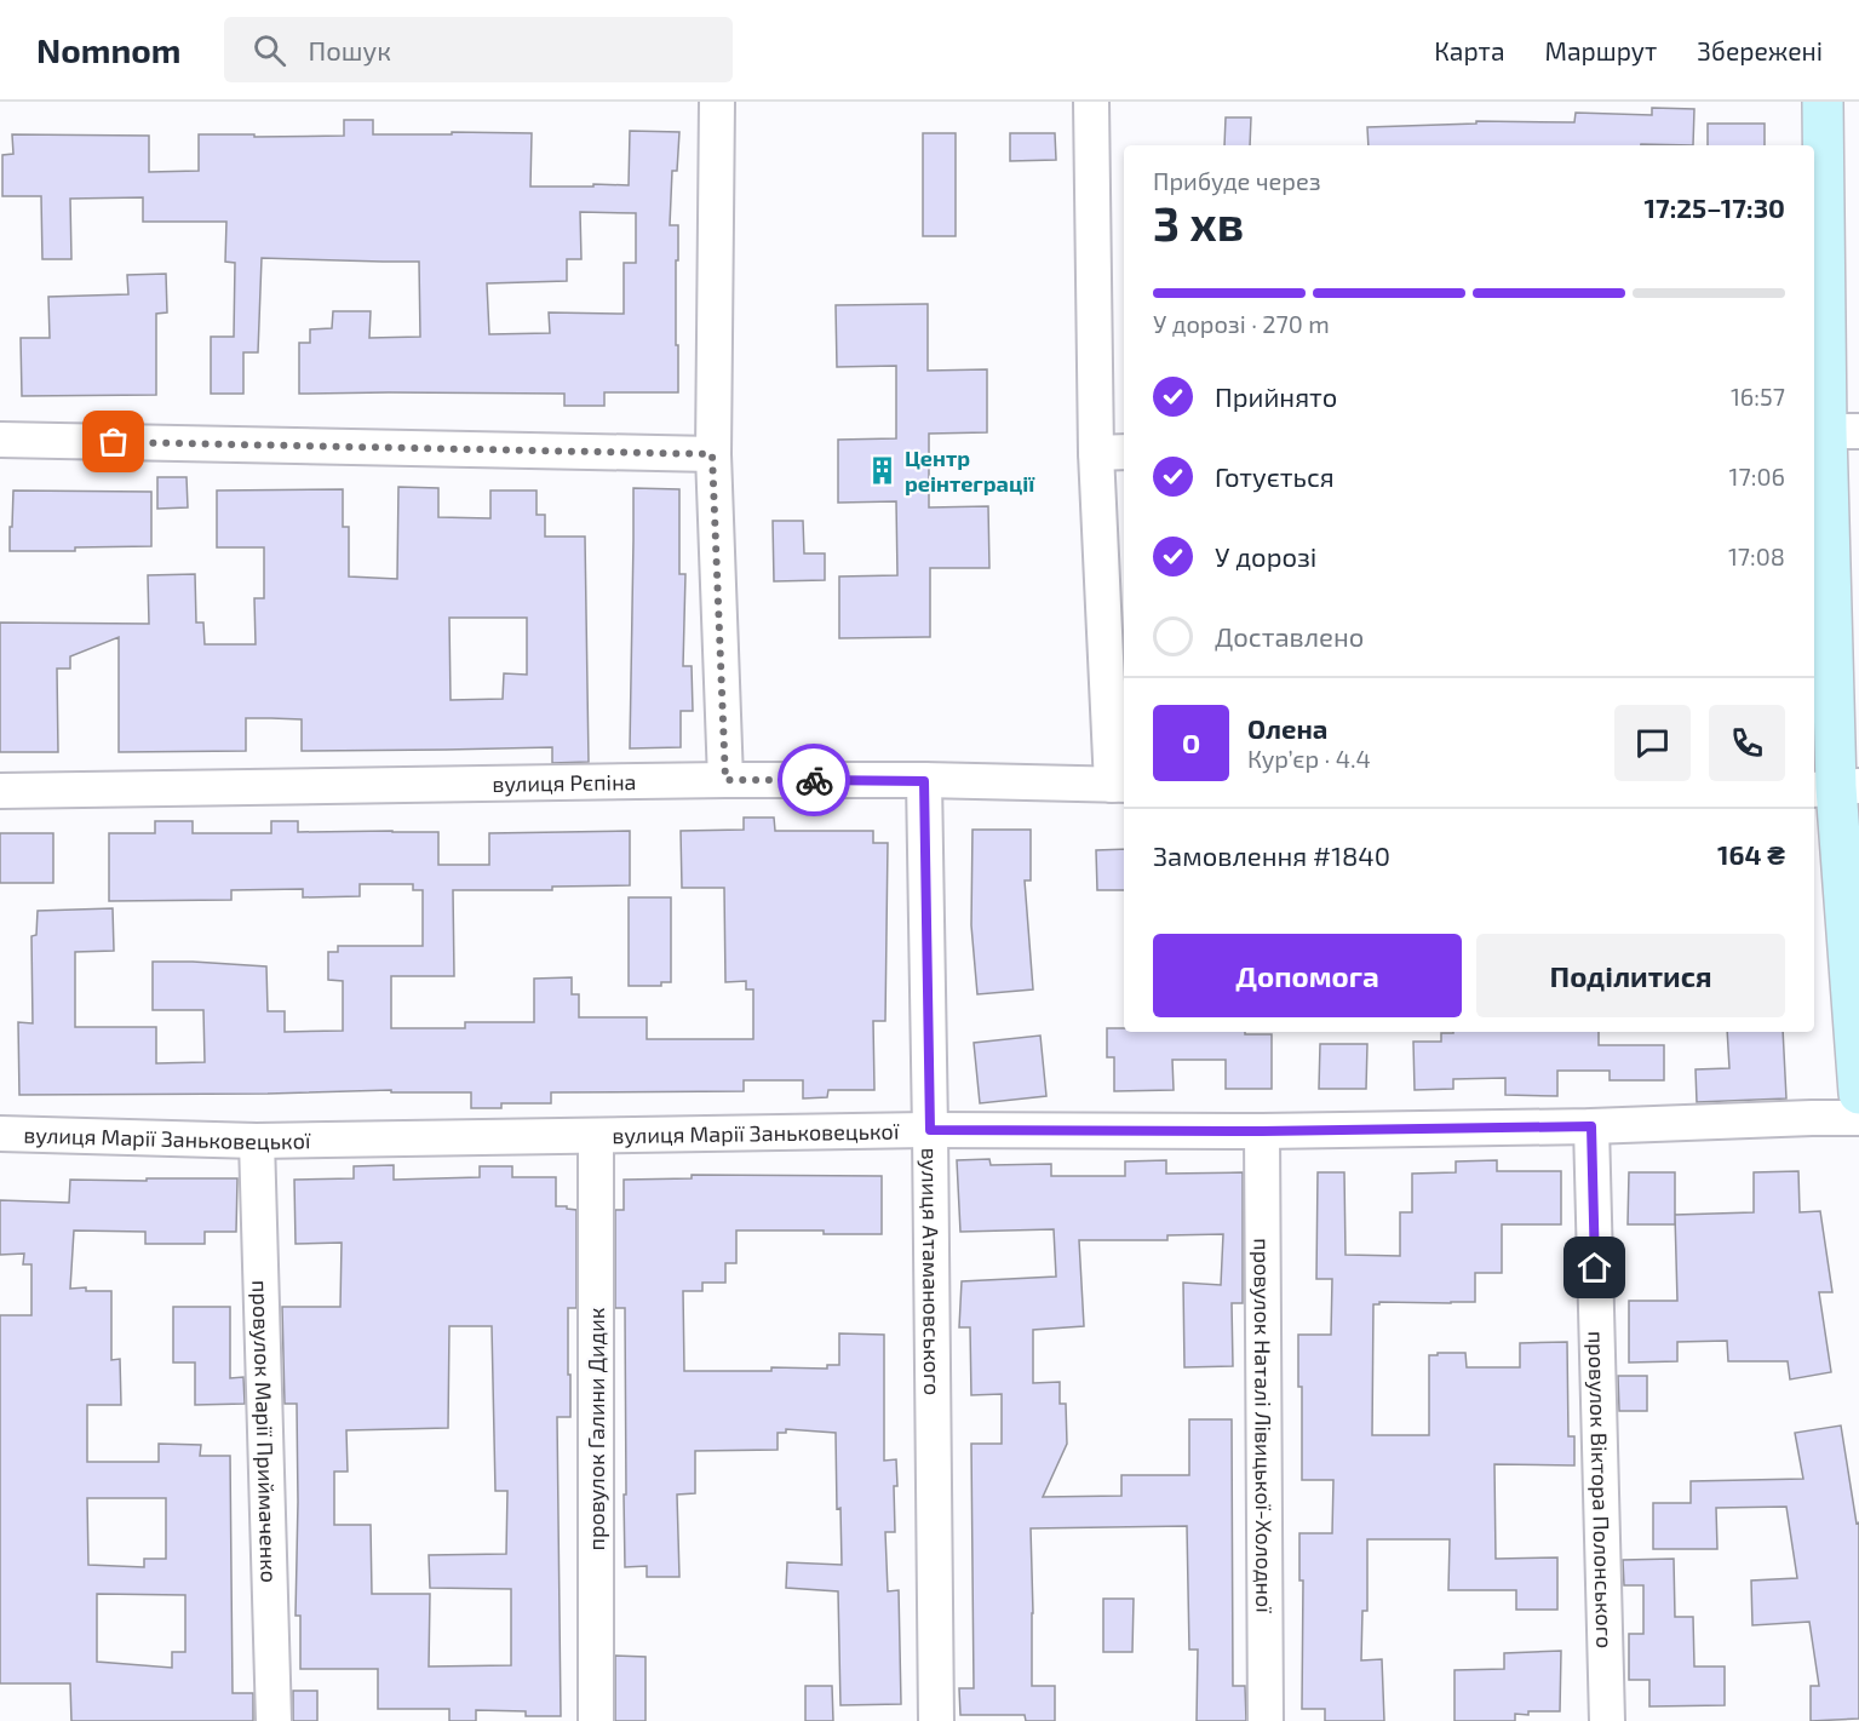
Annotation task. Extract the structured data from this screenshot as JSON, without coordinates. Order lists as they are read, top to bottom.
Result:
{
  "streets": {
    "street": [
      "вулиця Рєпіна",
      "вулиця Марії Заньковецької",
      "вулиця Атамановського",
      "провулок Наталі Лівицької-Холодної",
      "провулок Галини Дидик",
      "провулок Марії Приймаченко",
      "провулок Віктора Полонського"
    ]
  },
  "crossings": [
    ["вулиця Рєпіна", "вулиця Атамановського"],
    ["вулиця Марії Заньковецької", "вулиця Атамановського"],
    ["вулиця Марії Заньковецької", "провулок Наталі Лівицької-Холодної"],
    ["вулиця Марії Заньковецької", "провулок Галини Дидик"],
    ["вулиця Марії Заньковецької", "провулок Марії Приймаченко"],
    ["вулиця Марії Заньковецької", "провулок Віктора Полонського"]
  ],
  "places": {
    "building": ["Центр реінтеграції"]
  },
  "page": {
    "header": "Nomnom",
    "search": "Пошук",
    "nav": ["Карта", "Маршрут", "Збережені"],
    "heading": ["3 хв", "Прибуде через", "17:25–17:30"],
    "panel": [
      "Олена",
      "Кур’єр · 4.4",
      "Замовлення #1840",
      "164 ₴"
    ],
    "bar": "У дорозі · 270 m",
    "list": [
      ["Прийнято", "16:57"],
      ["Готується", "17:06"],
      ["У дорозі", "17:08"],
      "Доставлено"
    ],
    "round": "О",
    "buttons": ["Допомога", "Поділитися"]
  }
}
